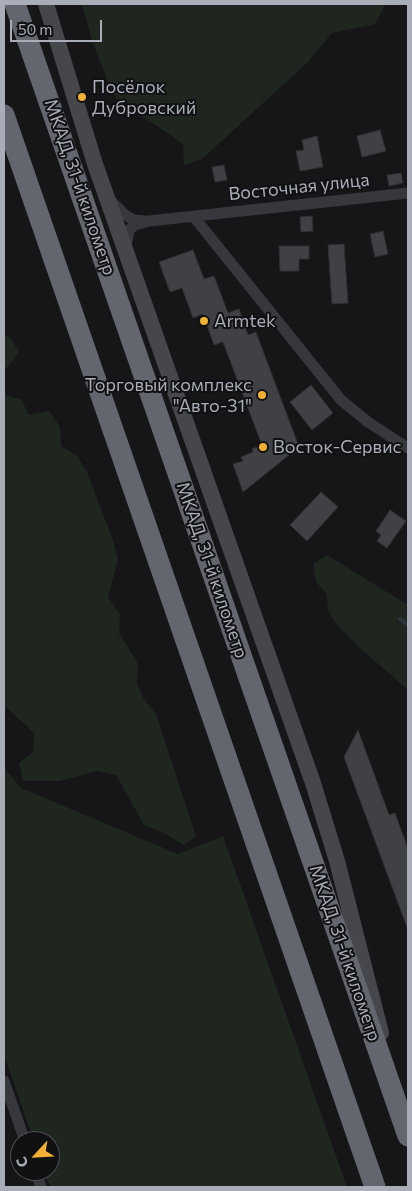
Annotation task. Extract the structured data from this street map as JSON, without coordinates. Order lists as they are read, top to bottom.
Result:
{
  "streets": {
    "highway": ["МКАД, 31-й километр"],
    "street": ["Восточная улица"]
  },
  "places": [
    "Посёлок Дубровский",
    "Armtek",
    "Торговый комплекс \"Авто-31\"",
    "Восток-Сервис"
  ],
  "scale_bar": "50 m",
  "north": "bottom left"
}
